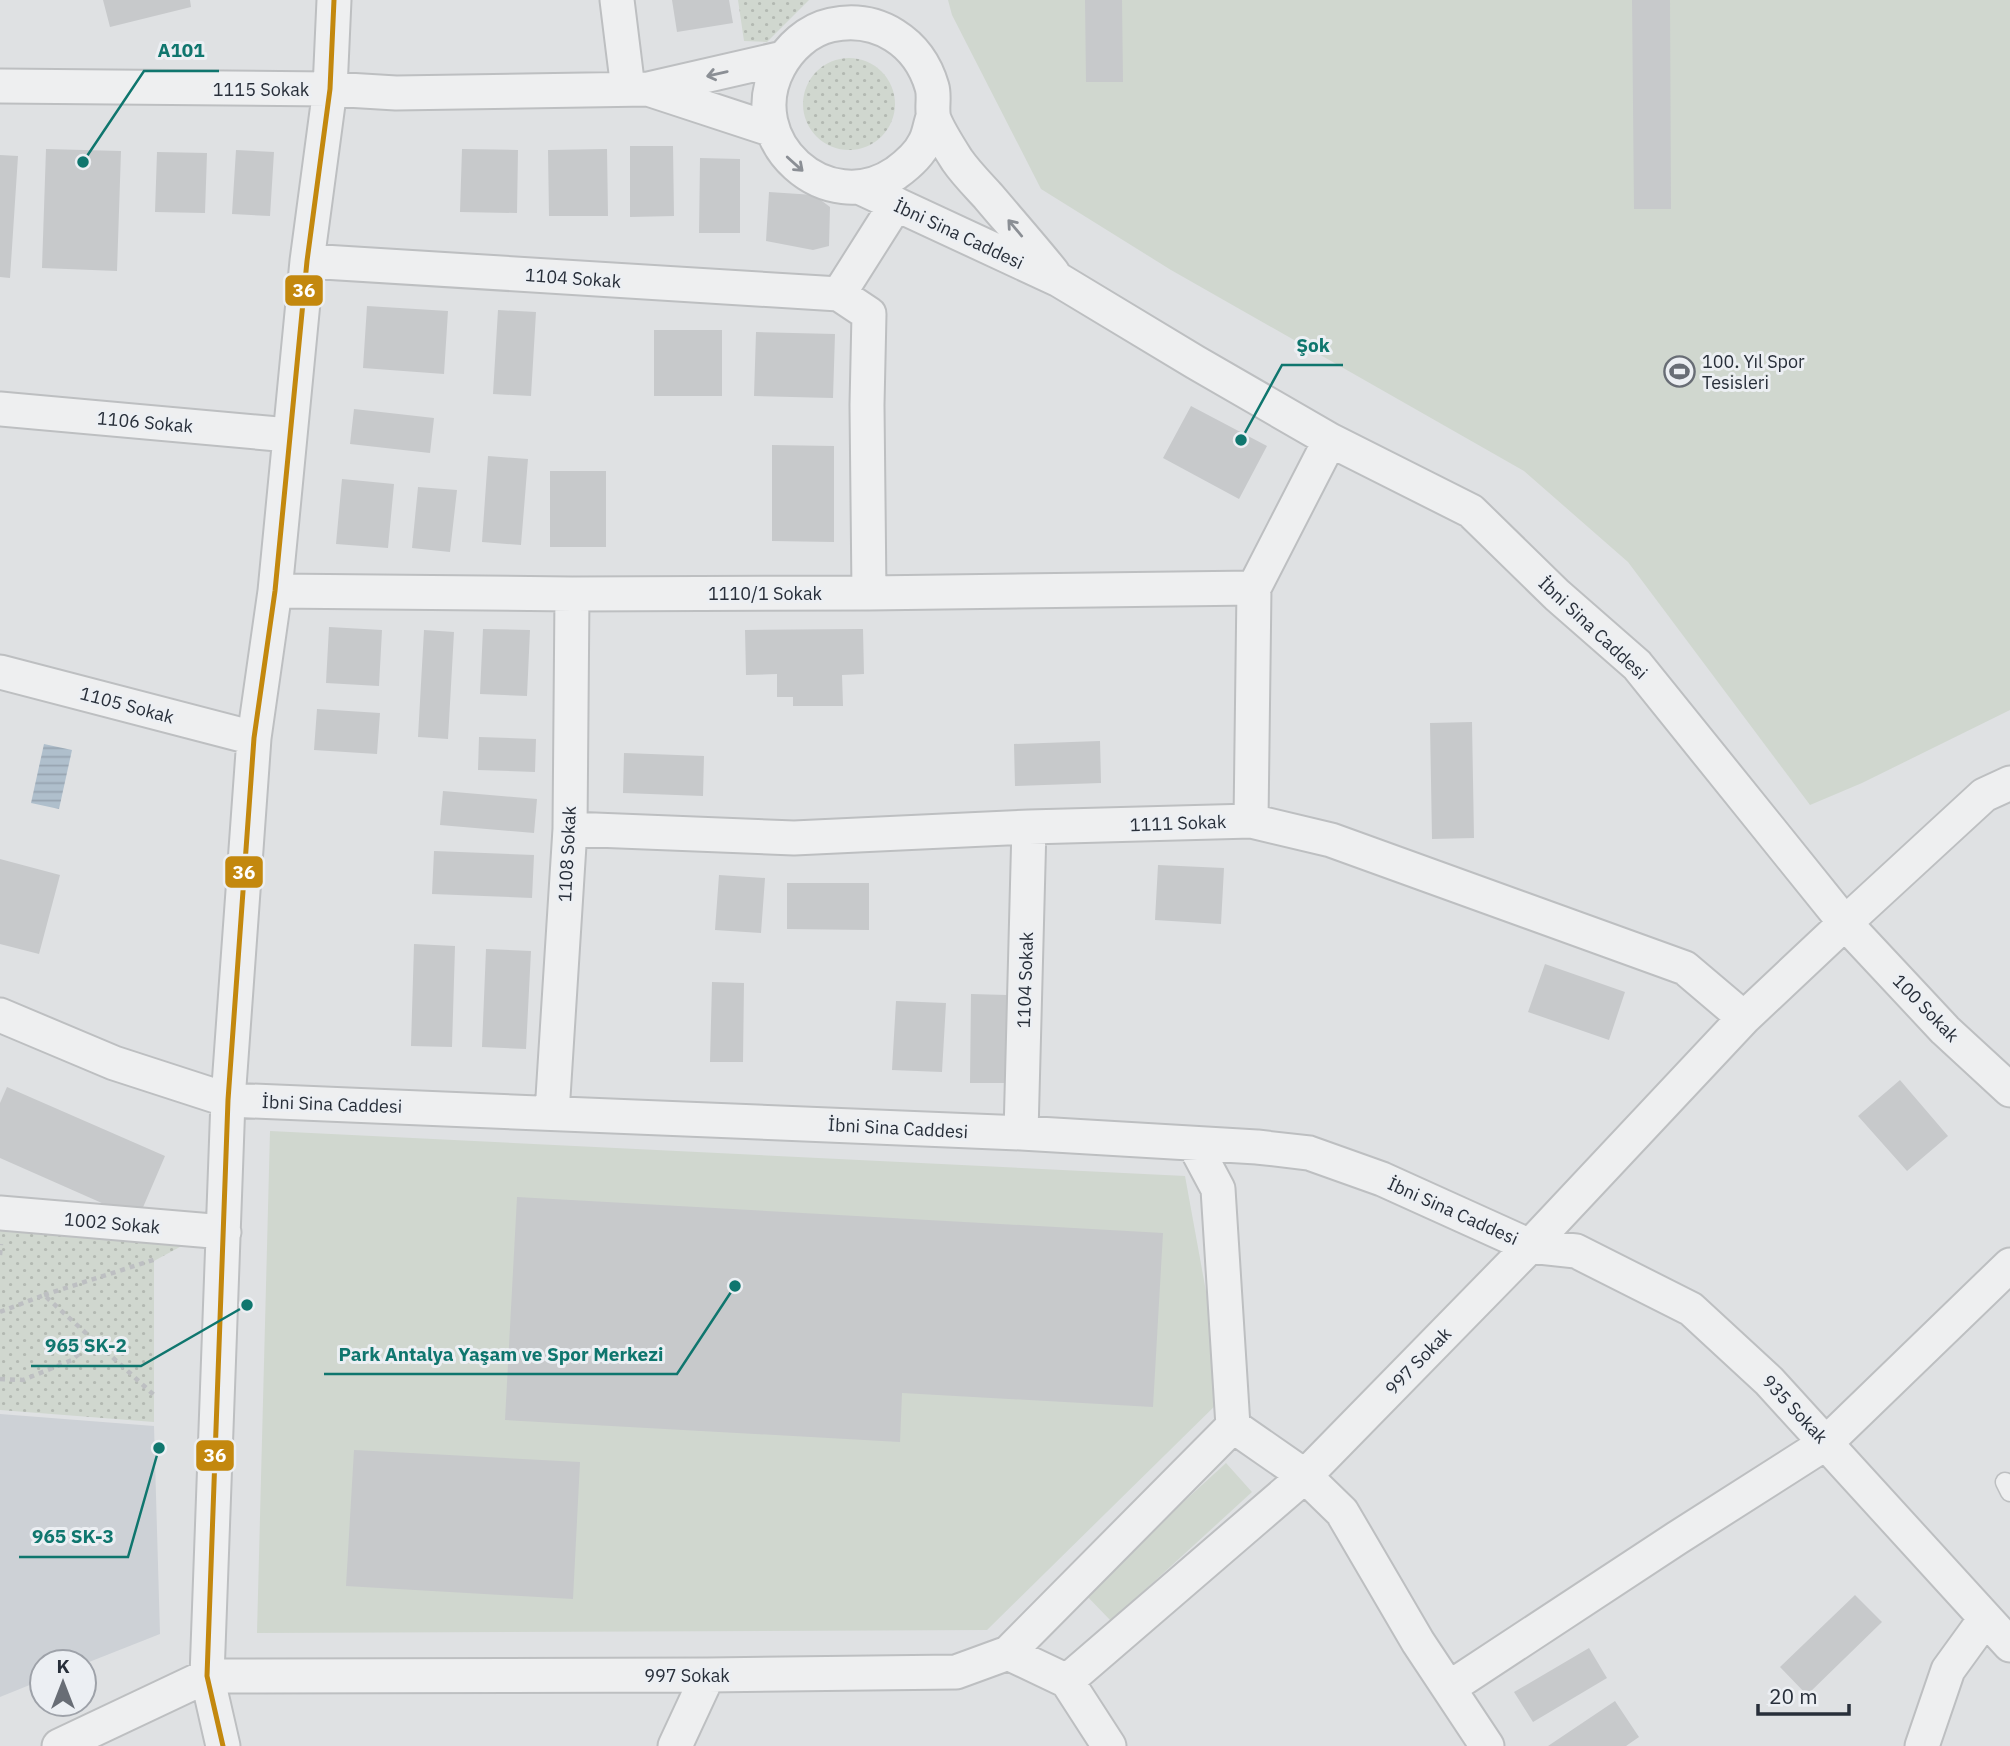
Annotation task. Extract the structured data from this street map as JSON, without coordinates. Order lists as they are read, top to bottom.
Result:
{
  "streets": {
    "street": [
      "1115 Sokak",
      "İbni Sina Caddesi",
      "1104 Sokak",
      "1106 Sokak",
      "1110/1 Sokak",
      "1105 Sokak",
      "1111 Sokak",
      "1108 Sokak",
      "100 Sokak",
      "1002 Sokak",
      "997 Sokak",
      "935 Sokak"
    ]
  },
  "crossings": [
    ["1115 Sokak", "İbni Sina Caddesi"],
    ["İbni Sina Caddesi", "1104 Sokak"],
    ["İbni Sina Caddesi", "1111 Sokak"],
    ["İbni Sina Caddesi", "1108 Sokak"],
    ["İbni Sina Caddesi", "100 Sokak"],
    ["İbni Sina Caddesi", "997 Sokak"],
    ["İbni Sina Caddesi", "935 Sokak"],
    ["1104 Sokak", "1111 Sokak"],
    ["1110/1 Sokak", "1108 Sokak"],
    ["1111 Sokak", "1108 Sokak"],
    ["997 Sokak", "935 Sokak"]
  ],
  "places": {
    "other": [
      "A101",
      "Şok",
      "Park Antalya Yaşam ve Spor Merkezi",
      "965 SK-2",
      "965 SK-3"
    ],
    "sports": ["100. Yıl Spor Tesisleri"]
  },
  "lines": ["transit line 36"],
  "scale_bar": "20 m",
  "north": "top"
}
